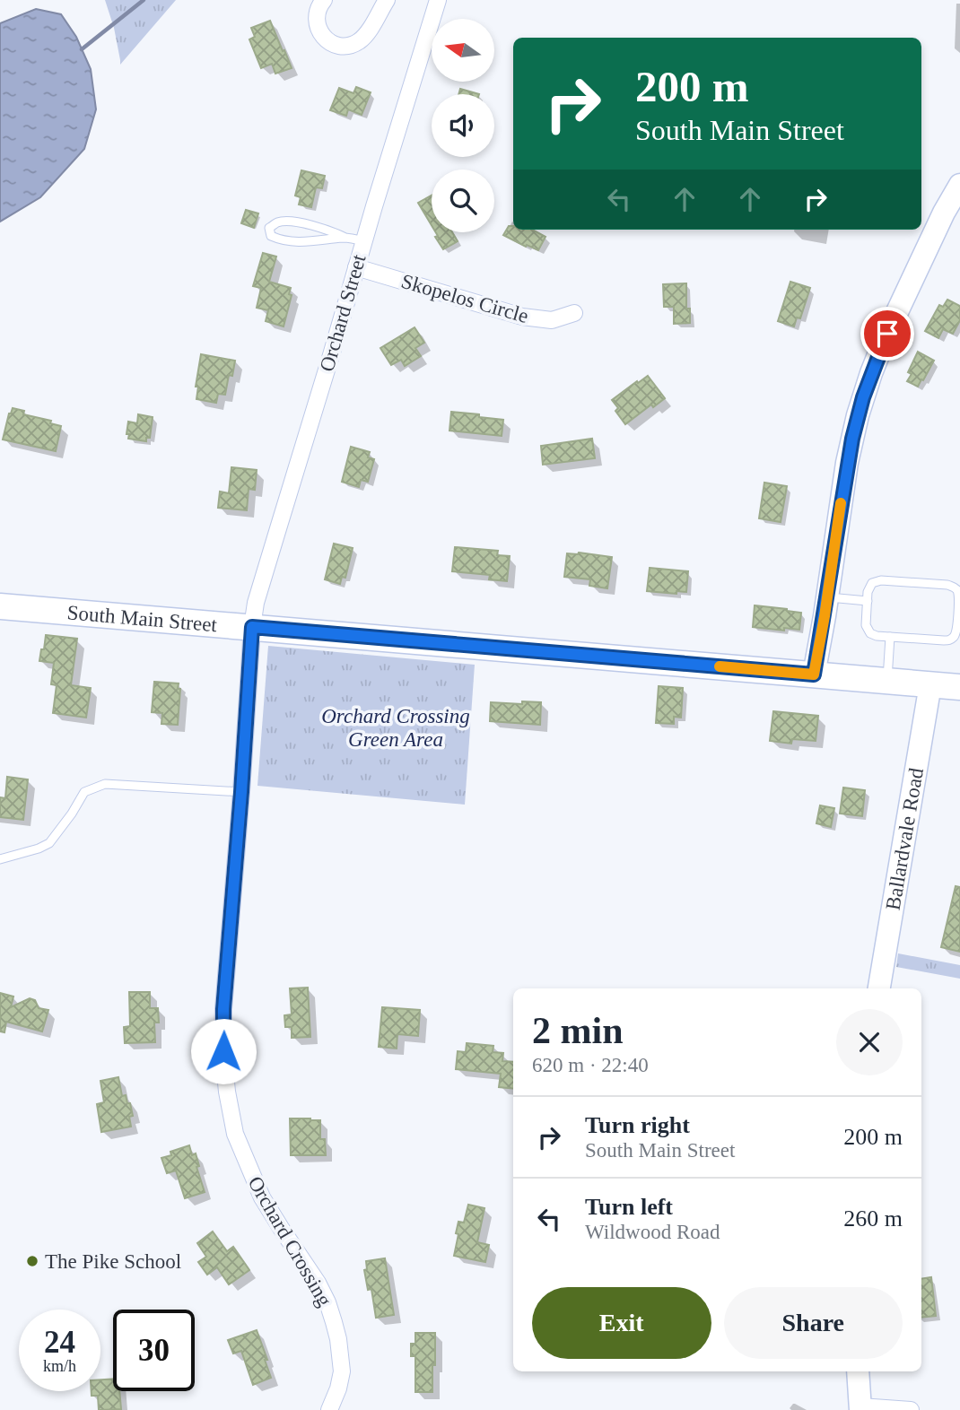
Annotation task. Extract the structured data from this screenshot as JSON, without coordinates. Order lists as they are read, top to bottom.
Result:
{
  "streets": {
    "main road": ["South Main Street"],
    "street": [
      "Skopelos Circle",
      "Orchard Street",
      "Ballardvale Road",
      "Orchard Crossing"
    ]
  },
  "crossings": [
    ["Skopelos Circle", "Orchard Street"],
    ["Orchard Street", "South Main Street"],
    ["Orchard Street", "Orchard Crossing"],
    ["South Main Street", "Ballardvale Road"],
    ["South Main Street", "Orchard Crossing"]
  ],
  "parks": ["Orchard Crossing Green Area"],
  "places": ["The Pike School"],
  "north": "left",
  "page": {
    "turn": ["200 m", "South Main Street"],
    "heading": ["2 min", "620 m · 22:40"],
    "list": [
      {
        "name": "Turn right",
        "note": "South Main Street",
        "value": "200 m"
      },
      {
        "name": "Turn left",
        "note": "Wildwood Road",
        "value": "260 m"
      }
    ],
    "buttons": ["Exit", "Share"],
    "speed": "24 km/h",
    "limit": "30"
  }
}
